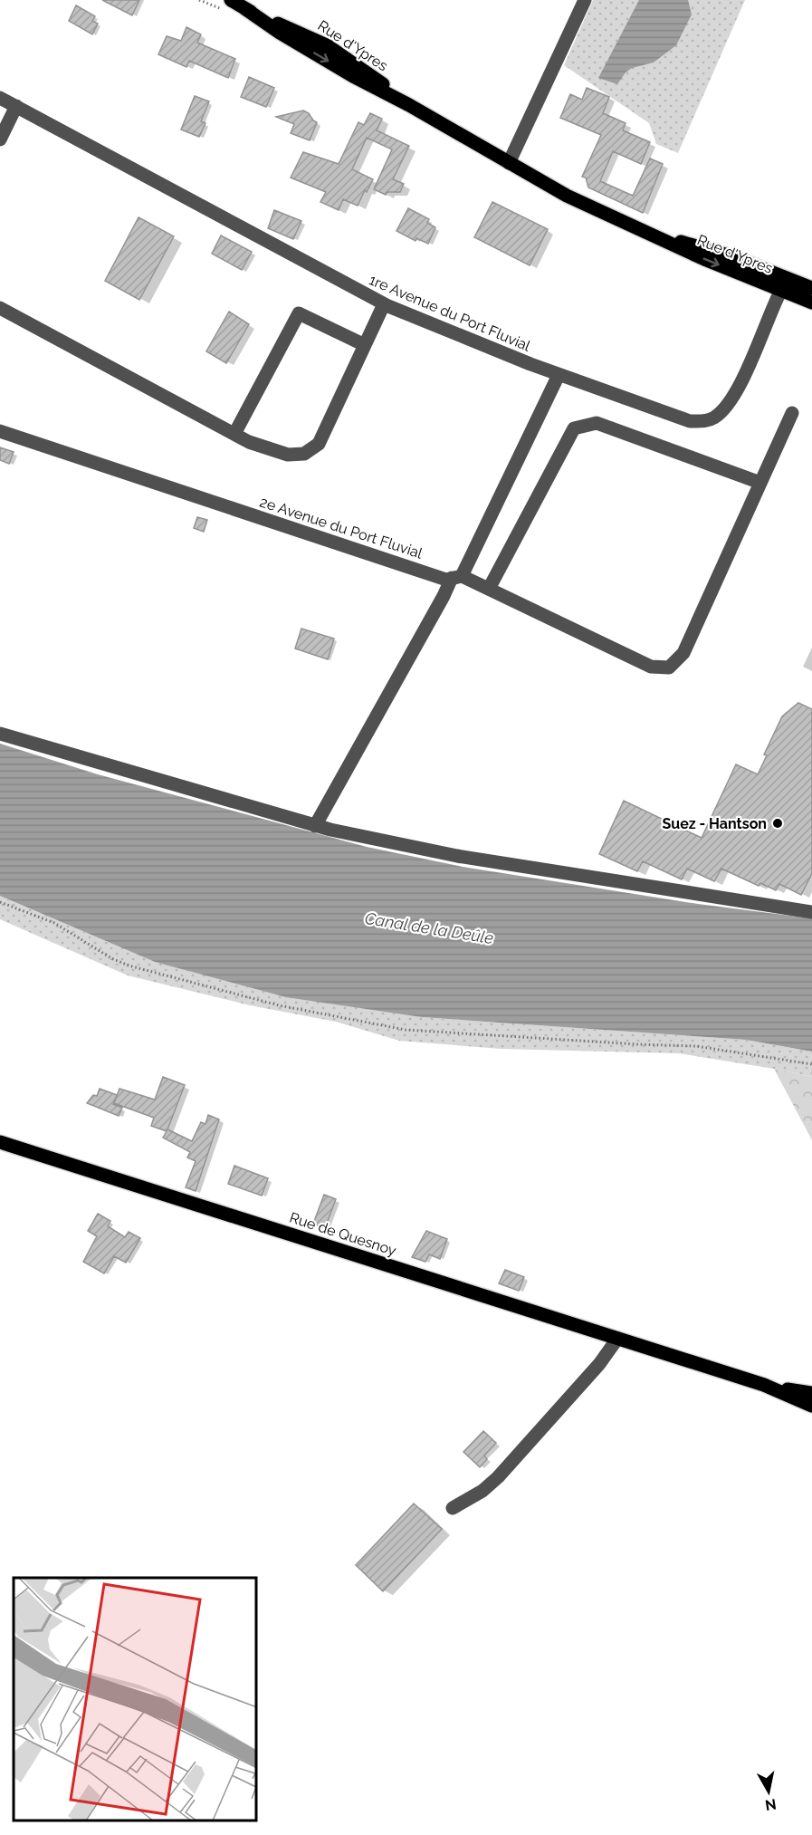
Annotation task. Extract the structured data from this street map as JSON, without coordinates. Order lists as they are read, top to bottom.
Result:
{
  "streets": {
    "main road": ["Rue d'Ypres", "Rue de Quesnoy"],
    "street": ["1re Avenue du Port Fluvial", "2e Avenue du Port Fluvial"]
  },
  "crossings": [
    ["Rue d'Ypres", "1re Avenue du Port Fluvial"]
  ],
  "water": ["Canal de la Deûle"],
  "places": ["Suez - Hantson"],
  "north": "bottom"
}
